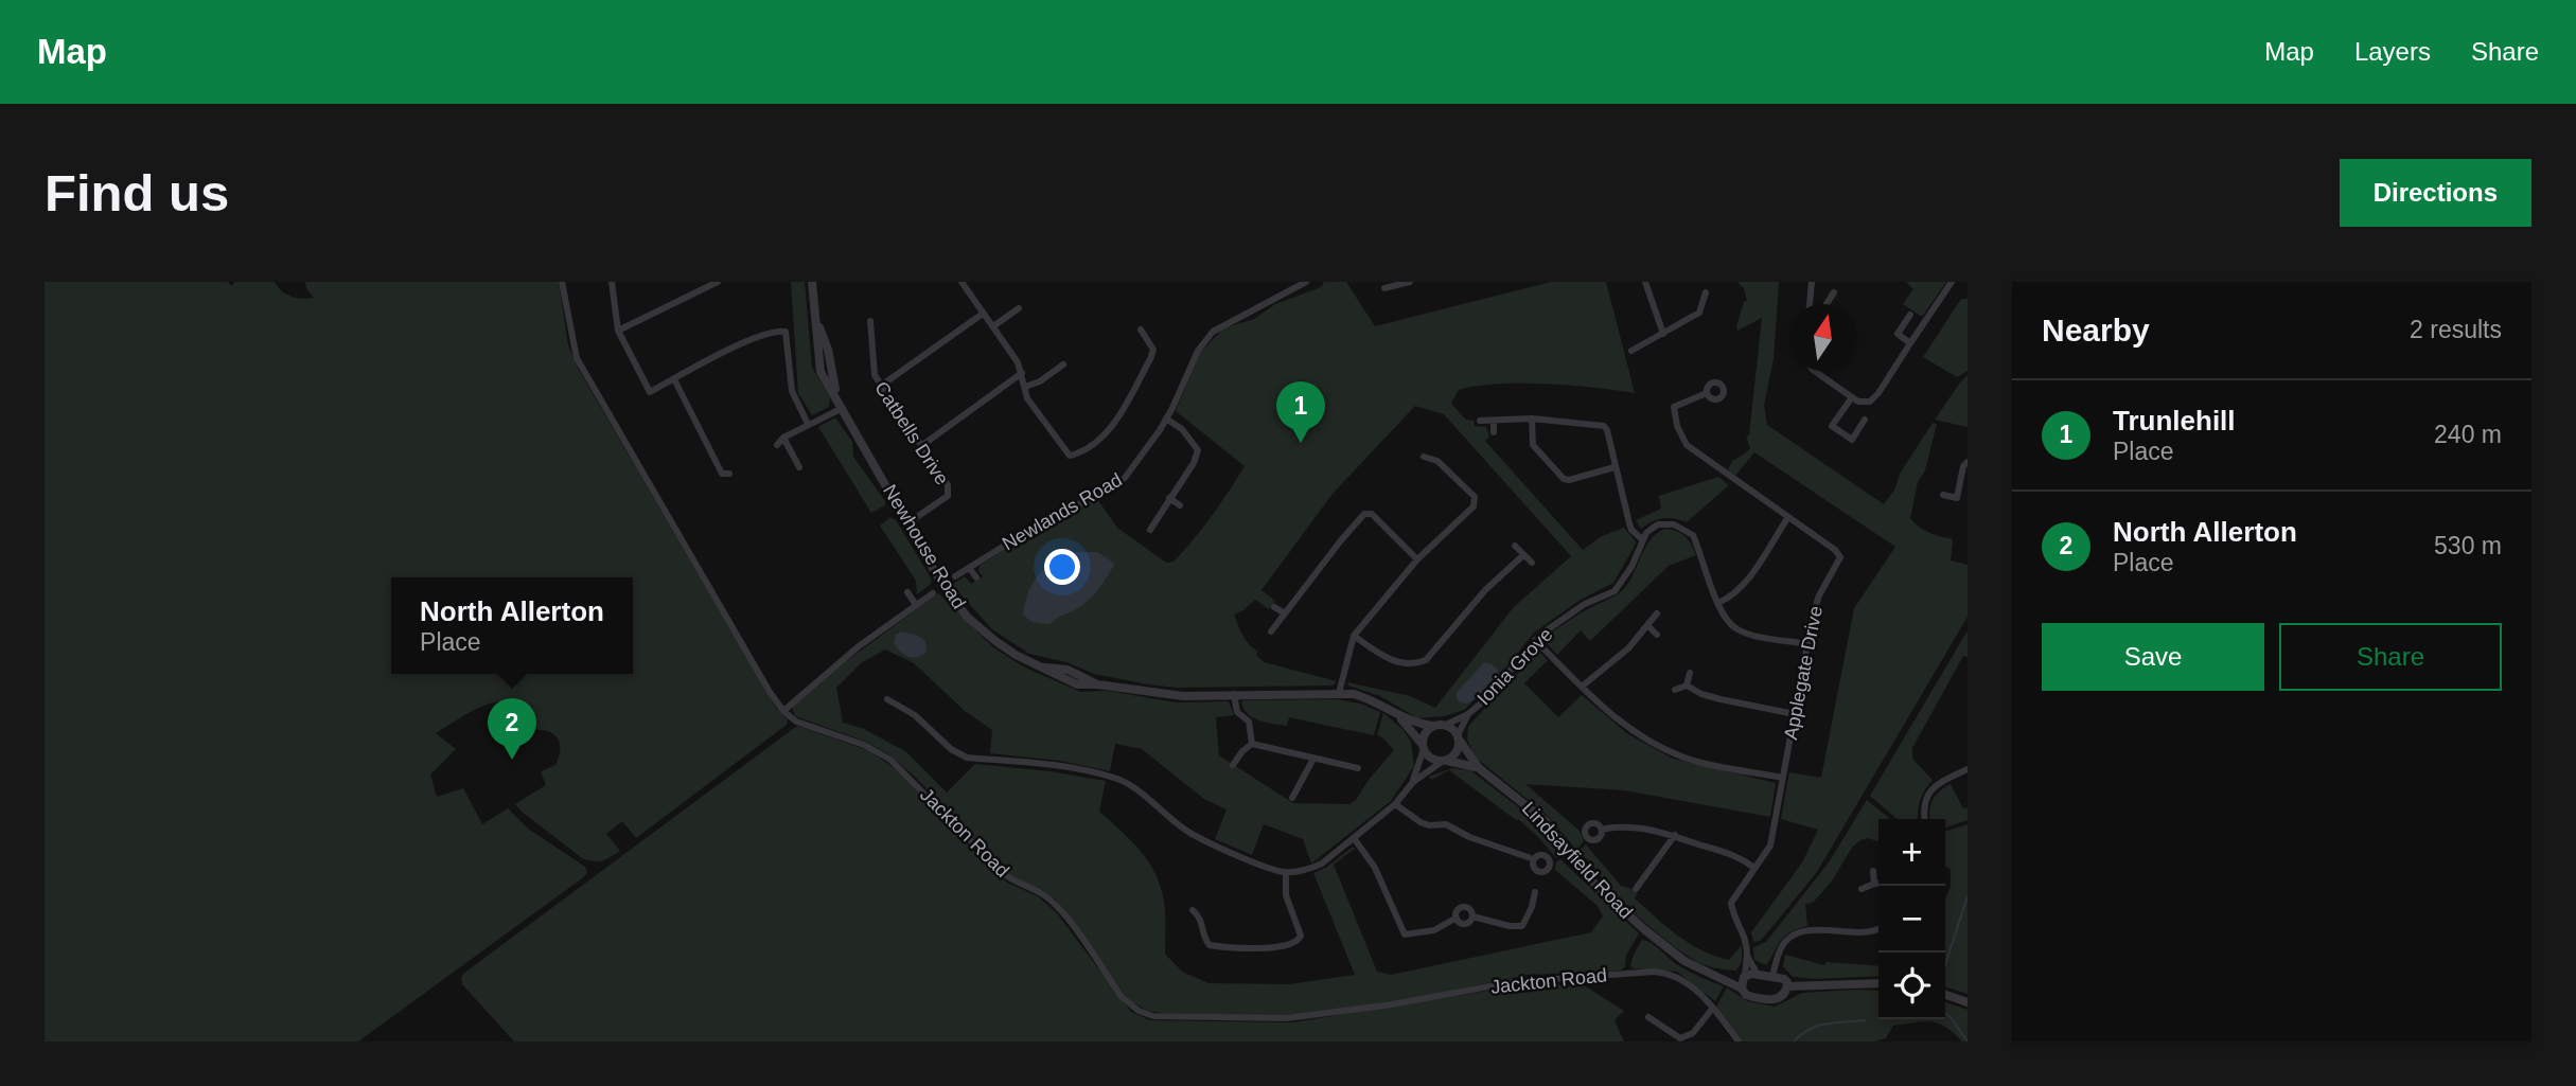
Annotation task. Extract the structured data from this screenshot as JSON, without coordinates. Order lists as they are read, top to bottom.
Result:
{
  "streets": {
    "street": [
      "Catbells Drive",
      "Newlands Road",
      "Newhouse Road",
      "Ionia Grove",
      "Applegate Drive",
      "Jackton Road",
      "Lindsayfield Road"
    ]
  },
  "crossings": [
    ["Catbells Drive", "Newhouse Road"],
    ["Newhouse Road", "Ionia Grove"],
    ["Newhouse Road", "Lindsayfield Road"],
    ["Ionia Grove", "Lindsayfield Road"]
  ],
  "north": "top",
  "page": {
    "header": "Map",
    "nav": ["Map", "Layers", "Share"],
    "buttons": [
      "Directions",
      ["Save", "Share"]
    ],
    "title": "Find us",
    "heading": ["Nearby", "2 results"],
    "list": [
      {
        "mark": "1",
        "name": "Trunlehill",
        "note": "Place",
        "value": "240 m"
      },
      {
        "mark": "2",
        "name": "North Allerton",
        "note": "Place",
        "value": "530 m"
      }
    ],
    "pins": ["1", "2"],
    "popup": ["North Allerton", "Place"],
    "map_buttons": ["+", "−"]
  }
}
